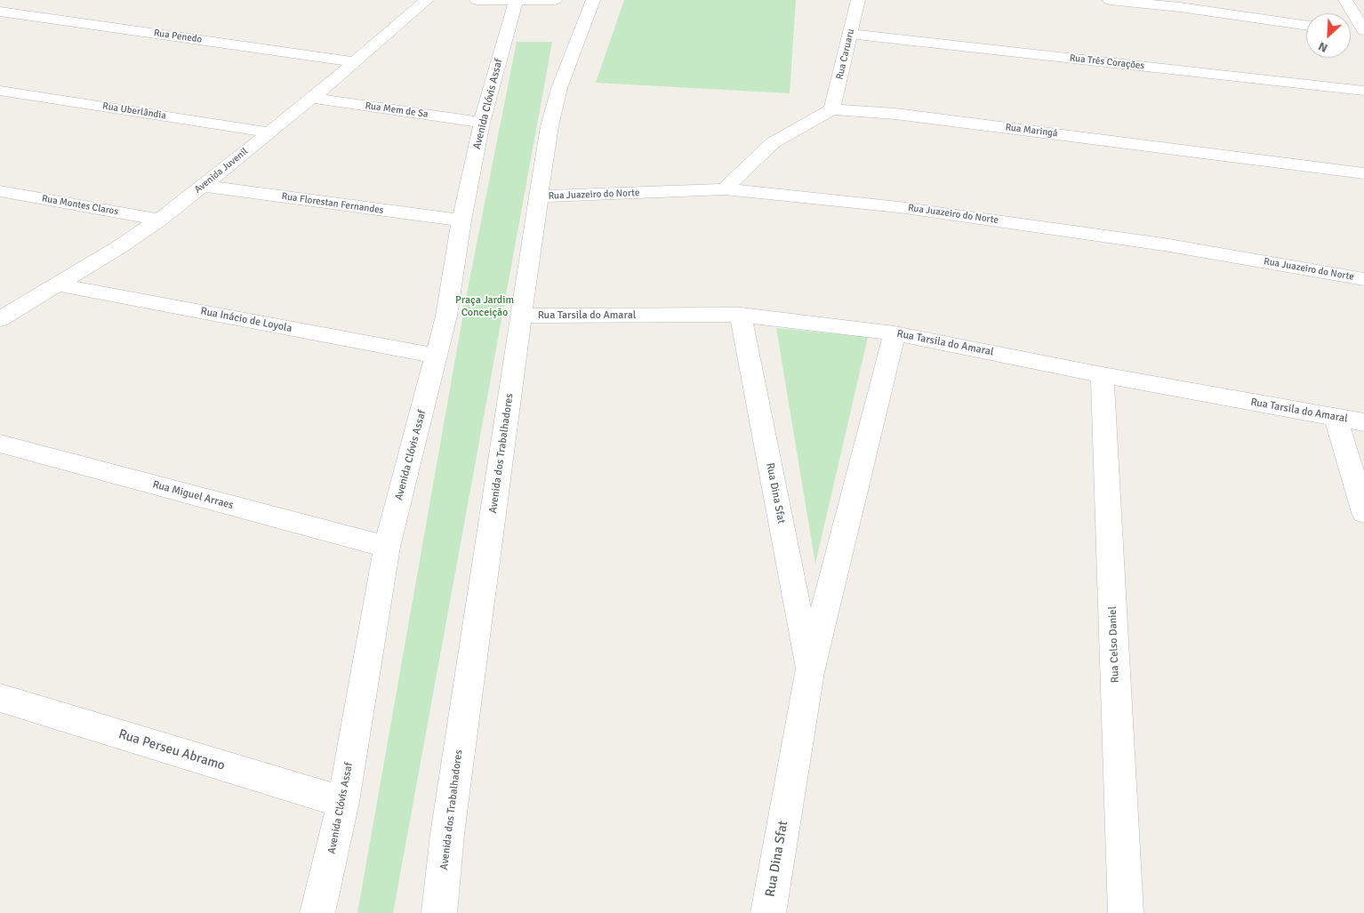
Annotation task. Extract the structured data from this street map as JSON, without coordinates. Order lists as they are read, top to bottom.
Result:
{
  "streets": {
    "street": [
      "Rua Penedo",
      "Rua Caruaru",
      "Rua Três Corações",
      "Avenida Clóvis Assaf",
      "Rua Mem de Sa",
      "Rua Uberlândia",
      "Rua Maringá",
      "Avenida Juvenil",
      "Rua Juazeiro do Norte",
      "Rua Florestan Fernandes",
      "Rua Montes Claros",
      "Rua Tarsila do Amaral",
      "Rua Inácio de Loyola",
      "Avenida dos Trabalhadores",
      "Rua Dina Sfat",
      "Rua Miguel Arraes",
      "Rua Celso Daniel",
      "Rua Perseu Abramo"
    ]
  },
  "crossings": [
    ["Rua Penedo", "Avenida Juvenil"],
    ["Rua Caruaru", "Rua Três Corações"],
    ["Rua Caruaru", "Rua Maringá"],
    ["Avenida Clóvis Assaf", "Rua Mem de Sa"],
    ["Avenida Clóvis Assaf", "Rua Florestan Fernandes"],
    ["Avenida Clóvis Assaf", "Rua Inácio de Loyola"],
    ["Avenida Clóvis Assaf", "Rua Miguel Arraes"],
    ["Avenida Clóvis Assaf", "Rua Perseu Abramo"],
    ["Rua Mem de Sa", "Avenida Juvenil"],
    ["Rua Uberlândia", "Avenida Juvenil"],
    ["Avenida Juvenil", "Rua Florestan Fernandes"],
    ["Avenida Juvenil", "Rua Montes Claros"],
    ["Avenida Juvenil", "Rua Inácio de Loyola"],
    ["Rua Juazeiro do Norte", "Avenida dos Trabalhadores"],
    ["Rua Tarsila do Amaral", "Avenida dos Trabalhadores"],
    ["Rua Tarsila do Amaral", "Rua Dina Sfat"],
    ["Rua Tarsila do Amaral", "Rua Celso Daniel"]
  ],
  "parks": ["Praça Jardim Conceição"],
  "north": "bottom left"
}
